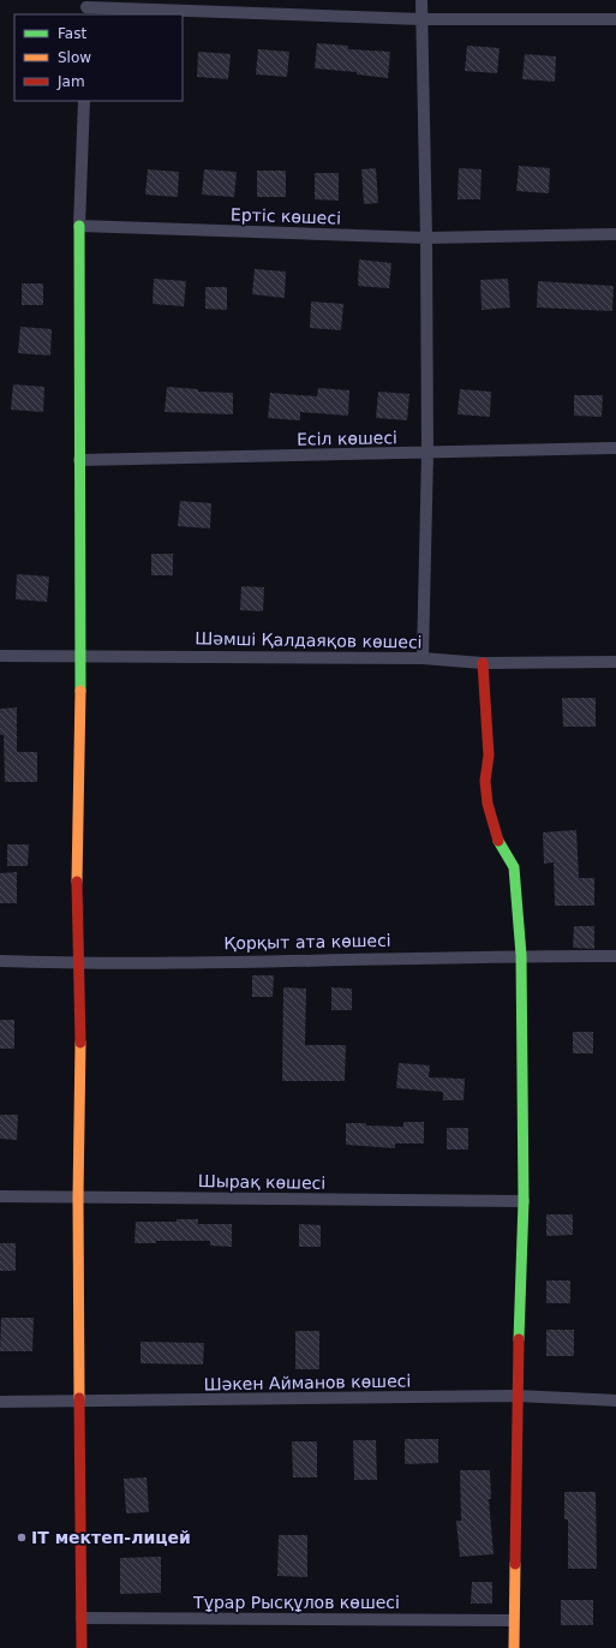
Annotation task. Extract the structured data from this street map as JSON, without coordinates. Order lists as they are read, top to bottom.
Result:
{
  "streets": {
    "street": [
      "Ертіс көшесі",
      "Есіл көшесі",
      "Шәмші Қалдаяқов көшесі",
      "Қорқыт ата көшесі",
      "Шырақ көшесі",
      "Шәкен Айманов көшесі",
      "Тұрар Рысқұлов көшесі"
    ]
  },
  "places": ["IT мектеп-лицей"],
  "legend": ["Fast", "Slow", "Jam"]
}
